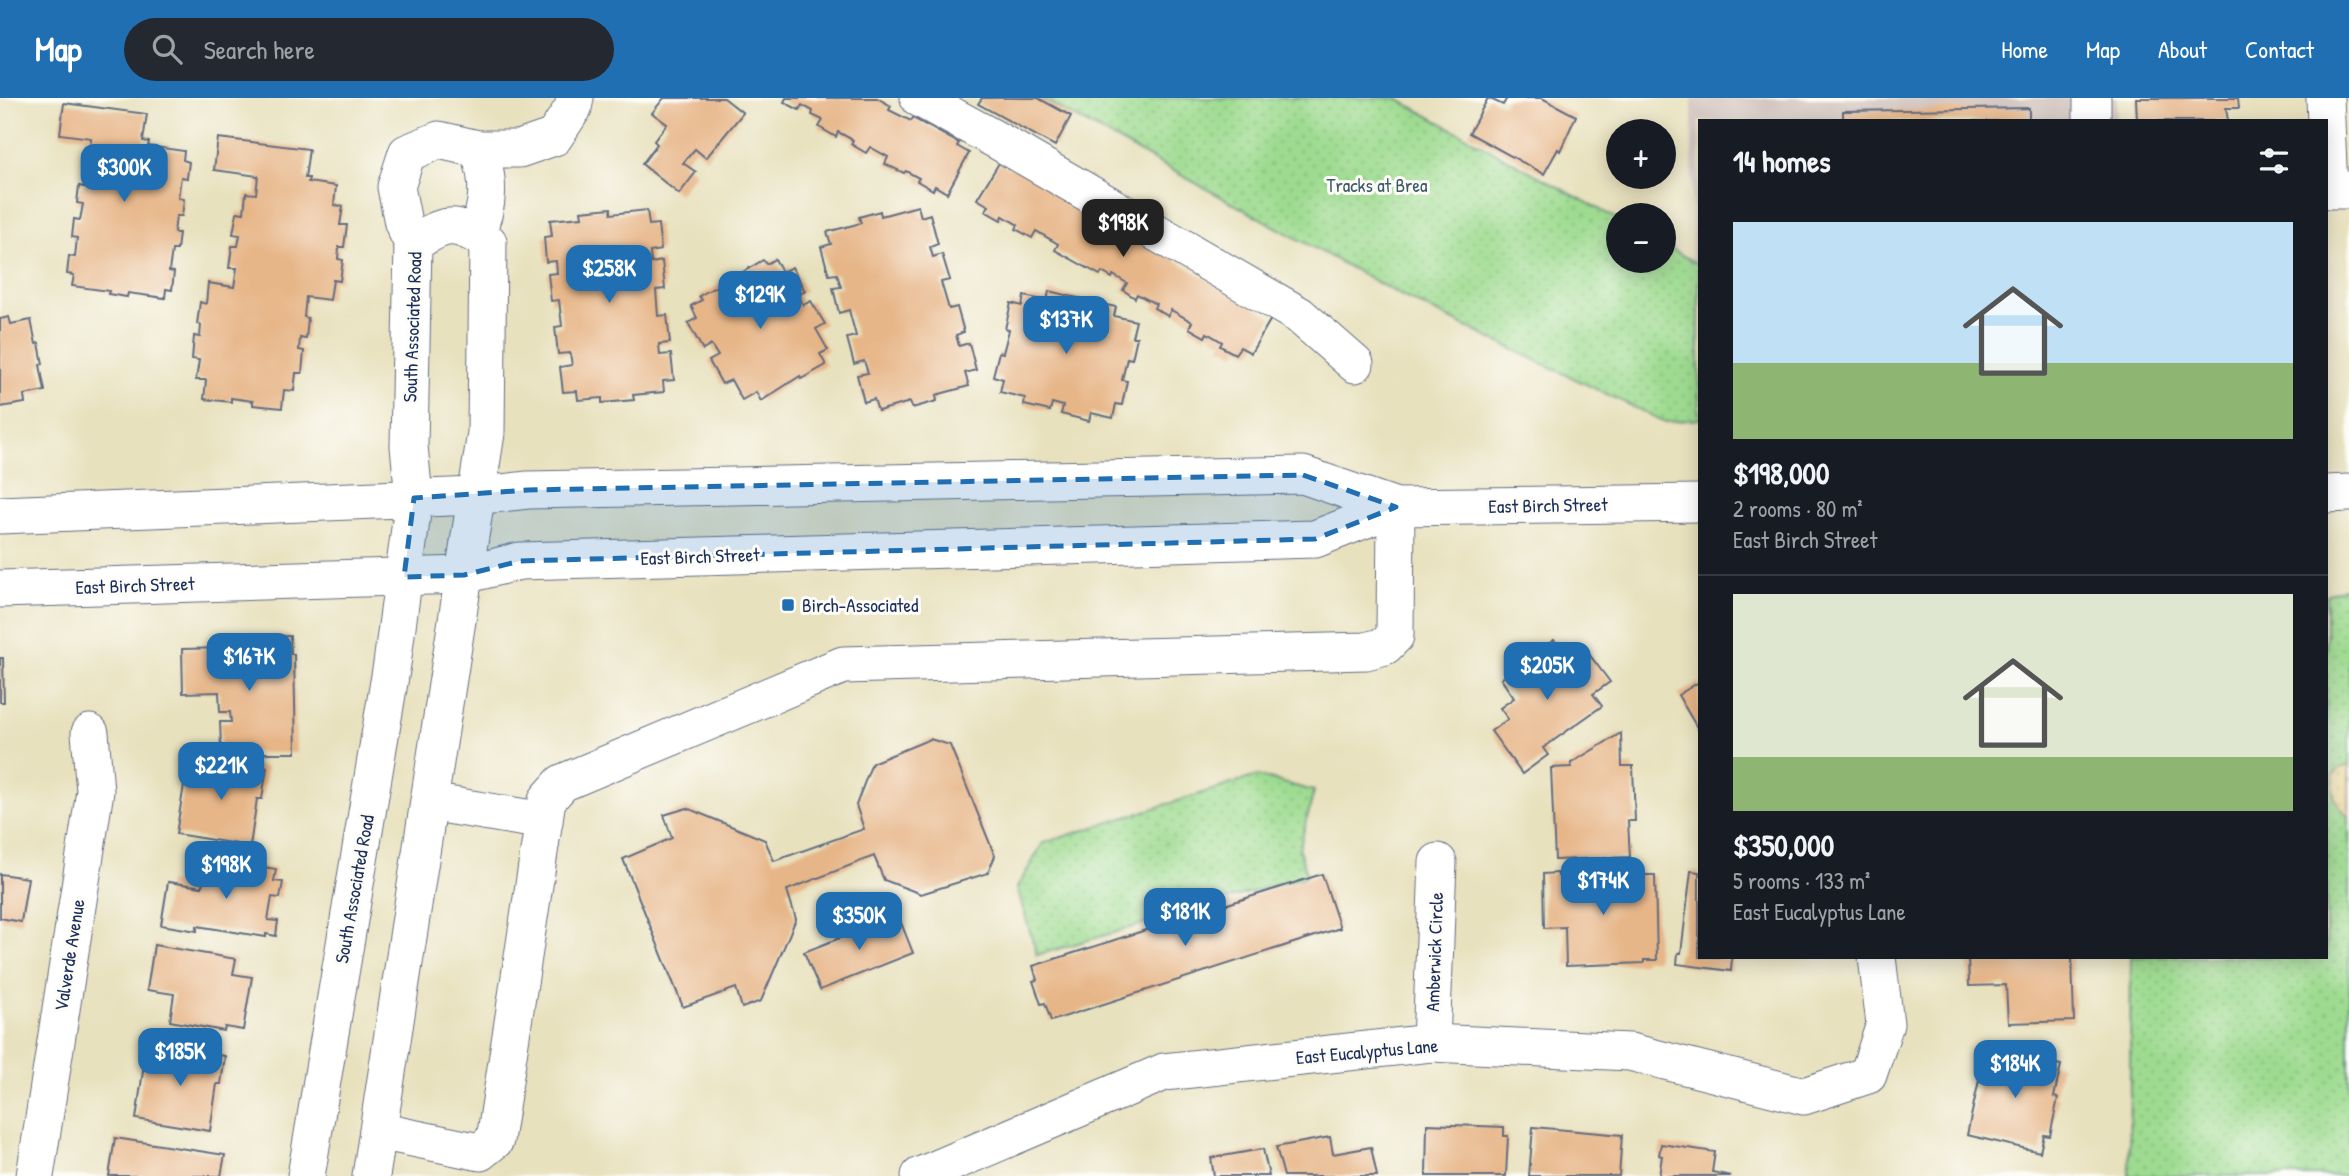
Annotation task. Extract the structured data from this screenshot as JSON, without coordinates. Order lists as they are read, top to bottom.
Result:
{
  "streets": {
    "street": [
      "South Associated Road",
      "East Birch Street",
      "Amberwick Circle",
      "Valverde Avenue",
      "East Eucalyptus Lane"
    ]
  },
  "crossings": [
    ["South Associated Road", "East Birch Street"],
    ["Amberwick Circle", "East Eucalyptus Lane"]
  ],
  "parks": ["Tracks at Brea"],
  "places": {
    "transit": ["Birch-Associated"]
  },
  "page": {
    "header": "Map",
    "search": "Search here",
    "nav": [
      "Home",
      "Map",
      "About",
      "Contact"
    ],
    "map_buttons": ["+", "−"],
    "heading": "14 homes",
    "price": [
      "$300K",
      "$198K",
      "$258K",
      "$129K",
      "$137K",
      "$167K",
      "$205K",
      "$221K",
      "$198K",
      "$174K",
      "$181K",
      "$350K",
      "$185K",
      "$184K"
    ],
    "list": [
      {
        "name": "$198,000",
        "note": "2 rooms · 80 m² · East Birch Street"
      },
      {
        "name": "$350,000",
        "note": "5 rooms · 133 m² · East Eucalyptus Lane"
      }
    ]
  }
}
